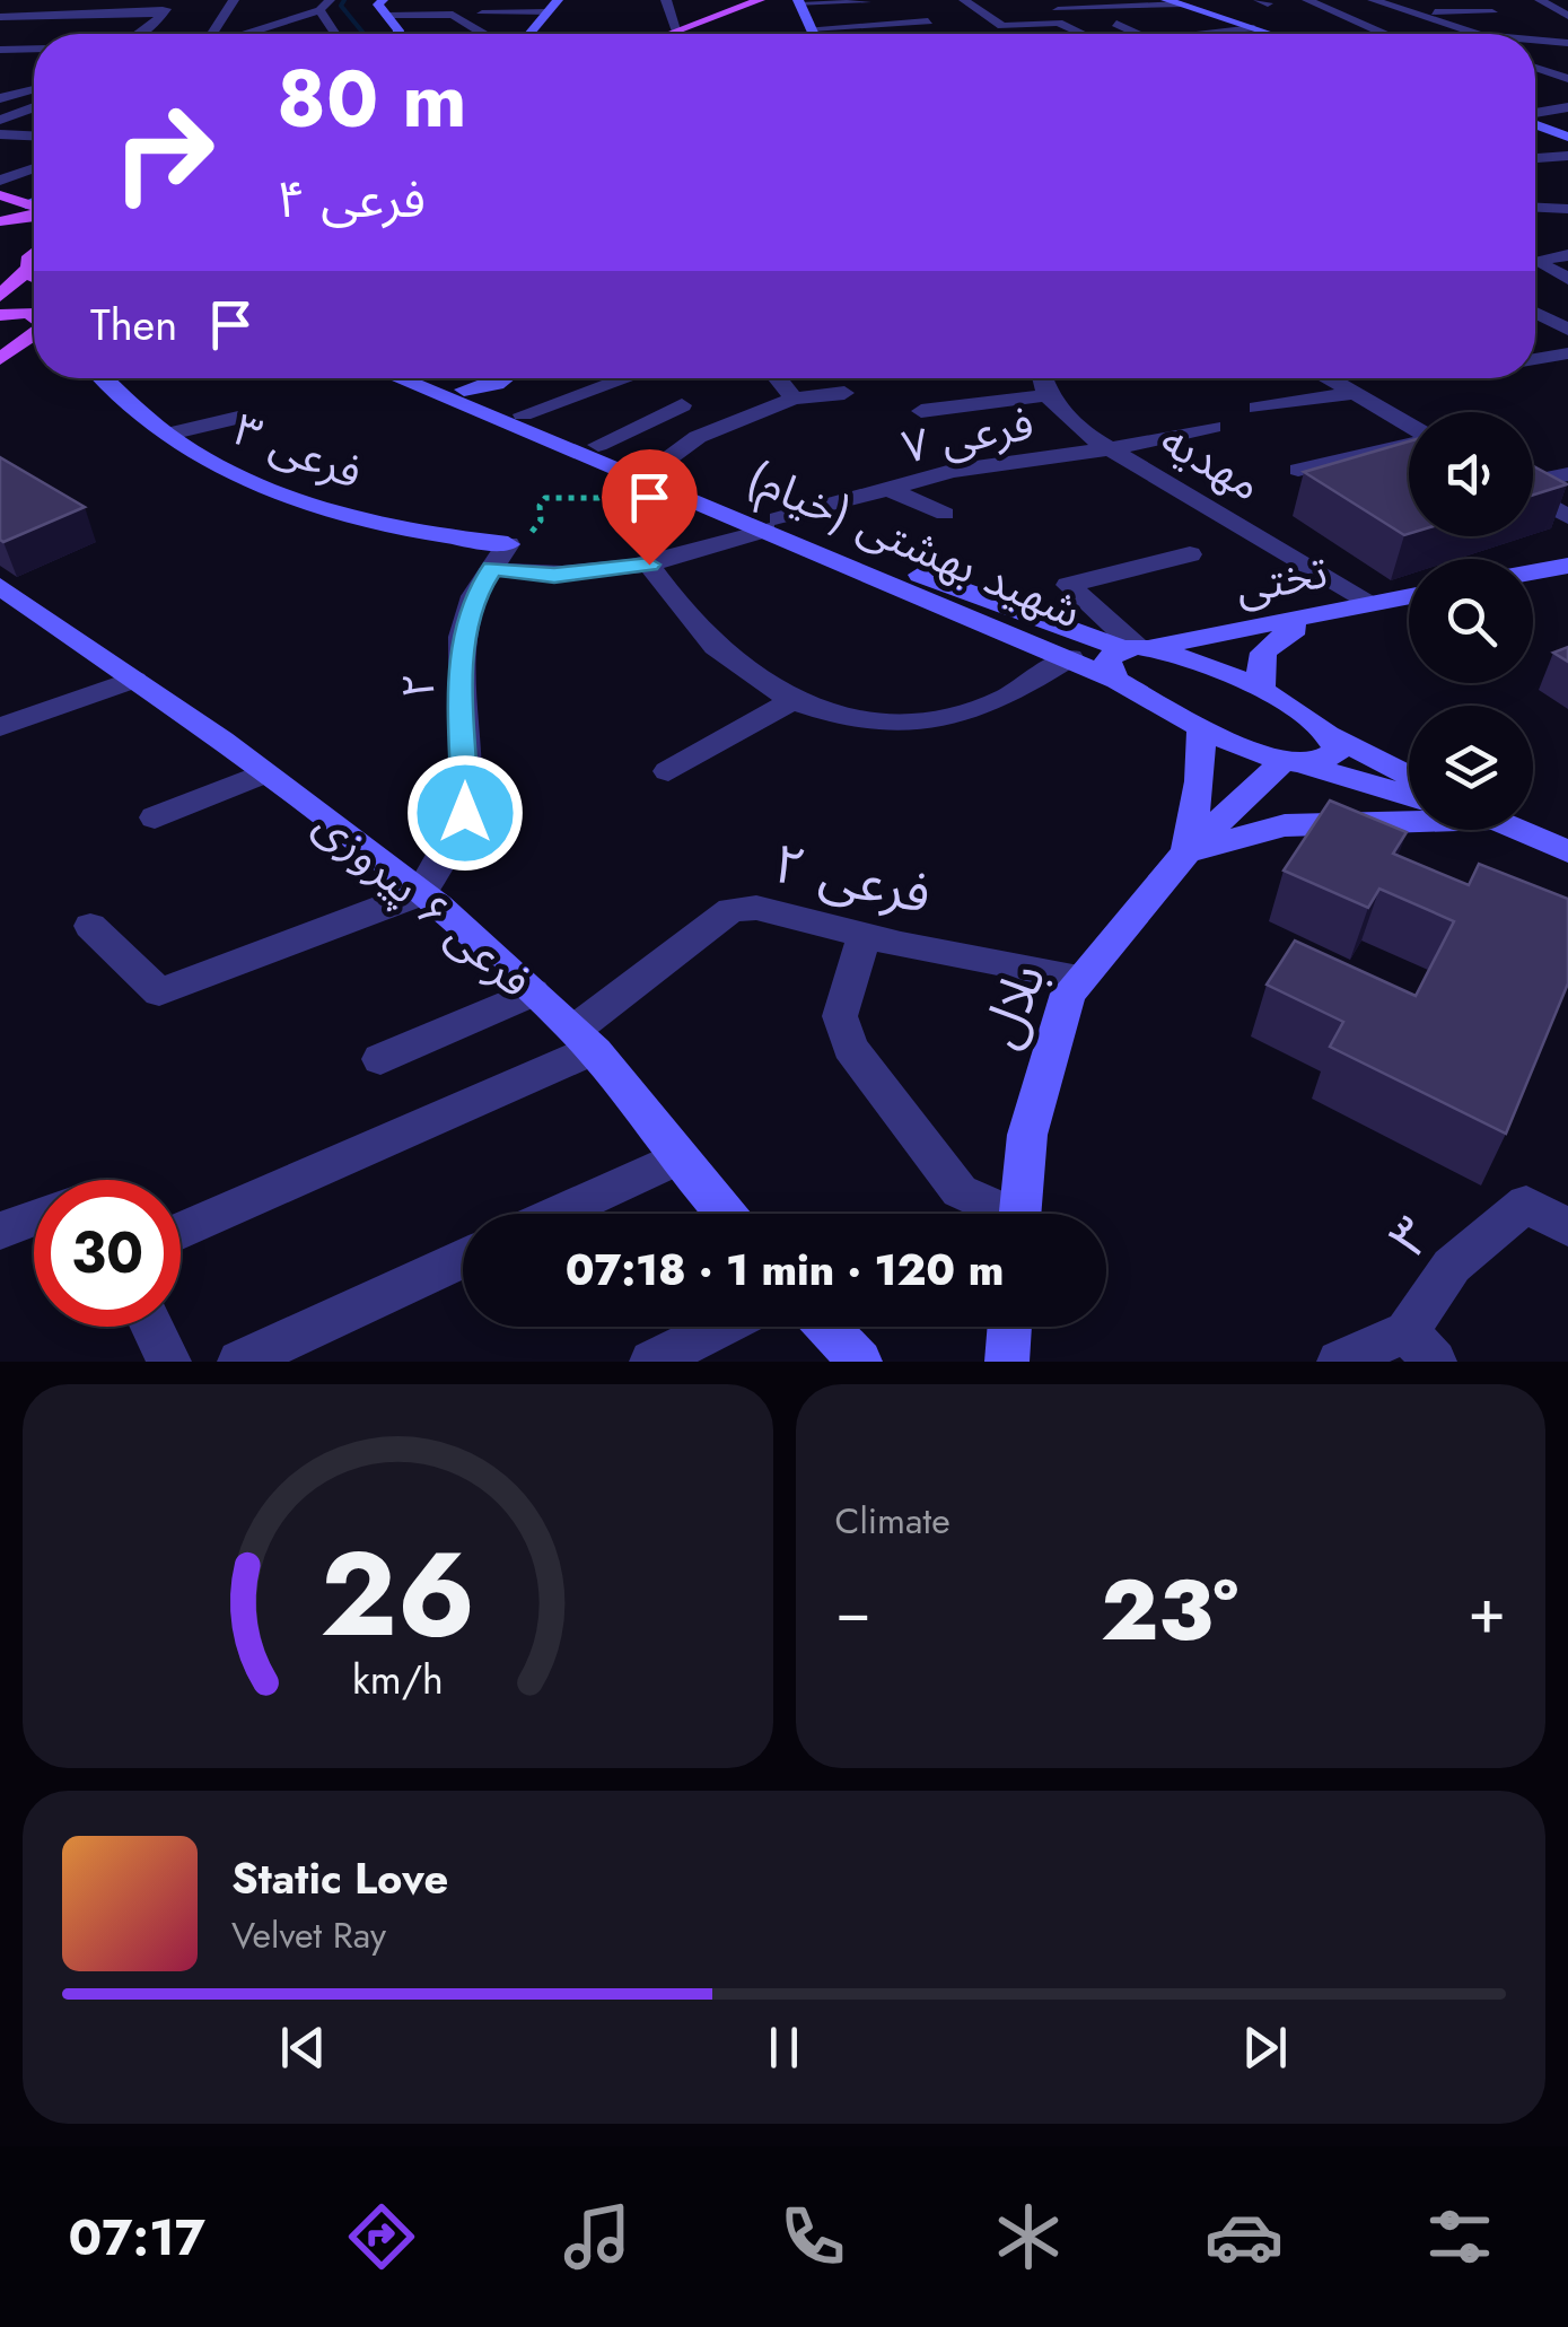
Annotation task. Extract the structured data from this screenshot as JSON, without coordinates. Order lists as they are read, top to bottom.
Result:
{
  "streets": {
    "main road": [
      "فرعی ۳",
      "شهید بهشتی (خیام)",
      "تختی",
      "فرعی ۶ پیروزی",
      "بلال"
    ],
    "street": [
      "فرعی ۷",
      "مهدیه",
      "۲",
      "فرعی ۲",
      "۳"
    ]
  },
  "crossings": [
    ["فرعی ۷", "فرعی ۳"],
    ["فرعی ۷", "مهدیه"],
    ["فرعی ۷", "شهید بهشتی (خیام)"],
    ["فرعی ۷", "۲"],
    ["فرعی ۳", "۲"],
    ["مهدیه", "تختی"],
    ["شهید بهشتی (خیام)", "تختی"],
    ["شهید بهشتی (خیام)", "بلال"],
    ["۲", "فرعی ۶ پیروزی"],
    ["فرعی ۲", "فرعی ۶ پیروزی"],
    ["فرعی ۲", "بلال"]
  ],
  "page": {
    "turn": ["80 m", "فرعی ۴"],
    "then": "Then",
    "limit": "30",
    "trip": "07:18 · 1 min · 120 m",
    "tile": "Climate",
    "heat": ["−", "23°", "+"],
    "song": ["Static Love", "Velvet Ray"],
    "tabs": "07:17",
    "gauge": ["26", "km/h"]
  }
}
